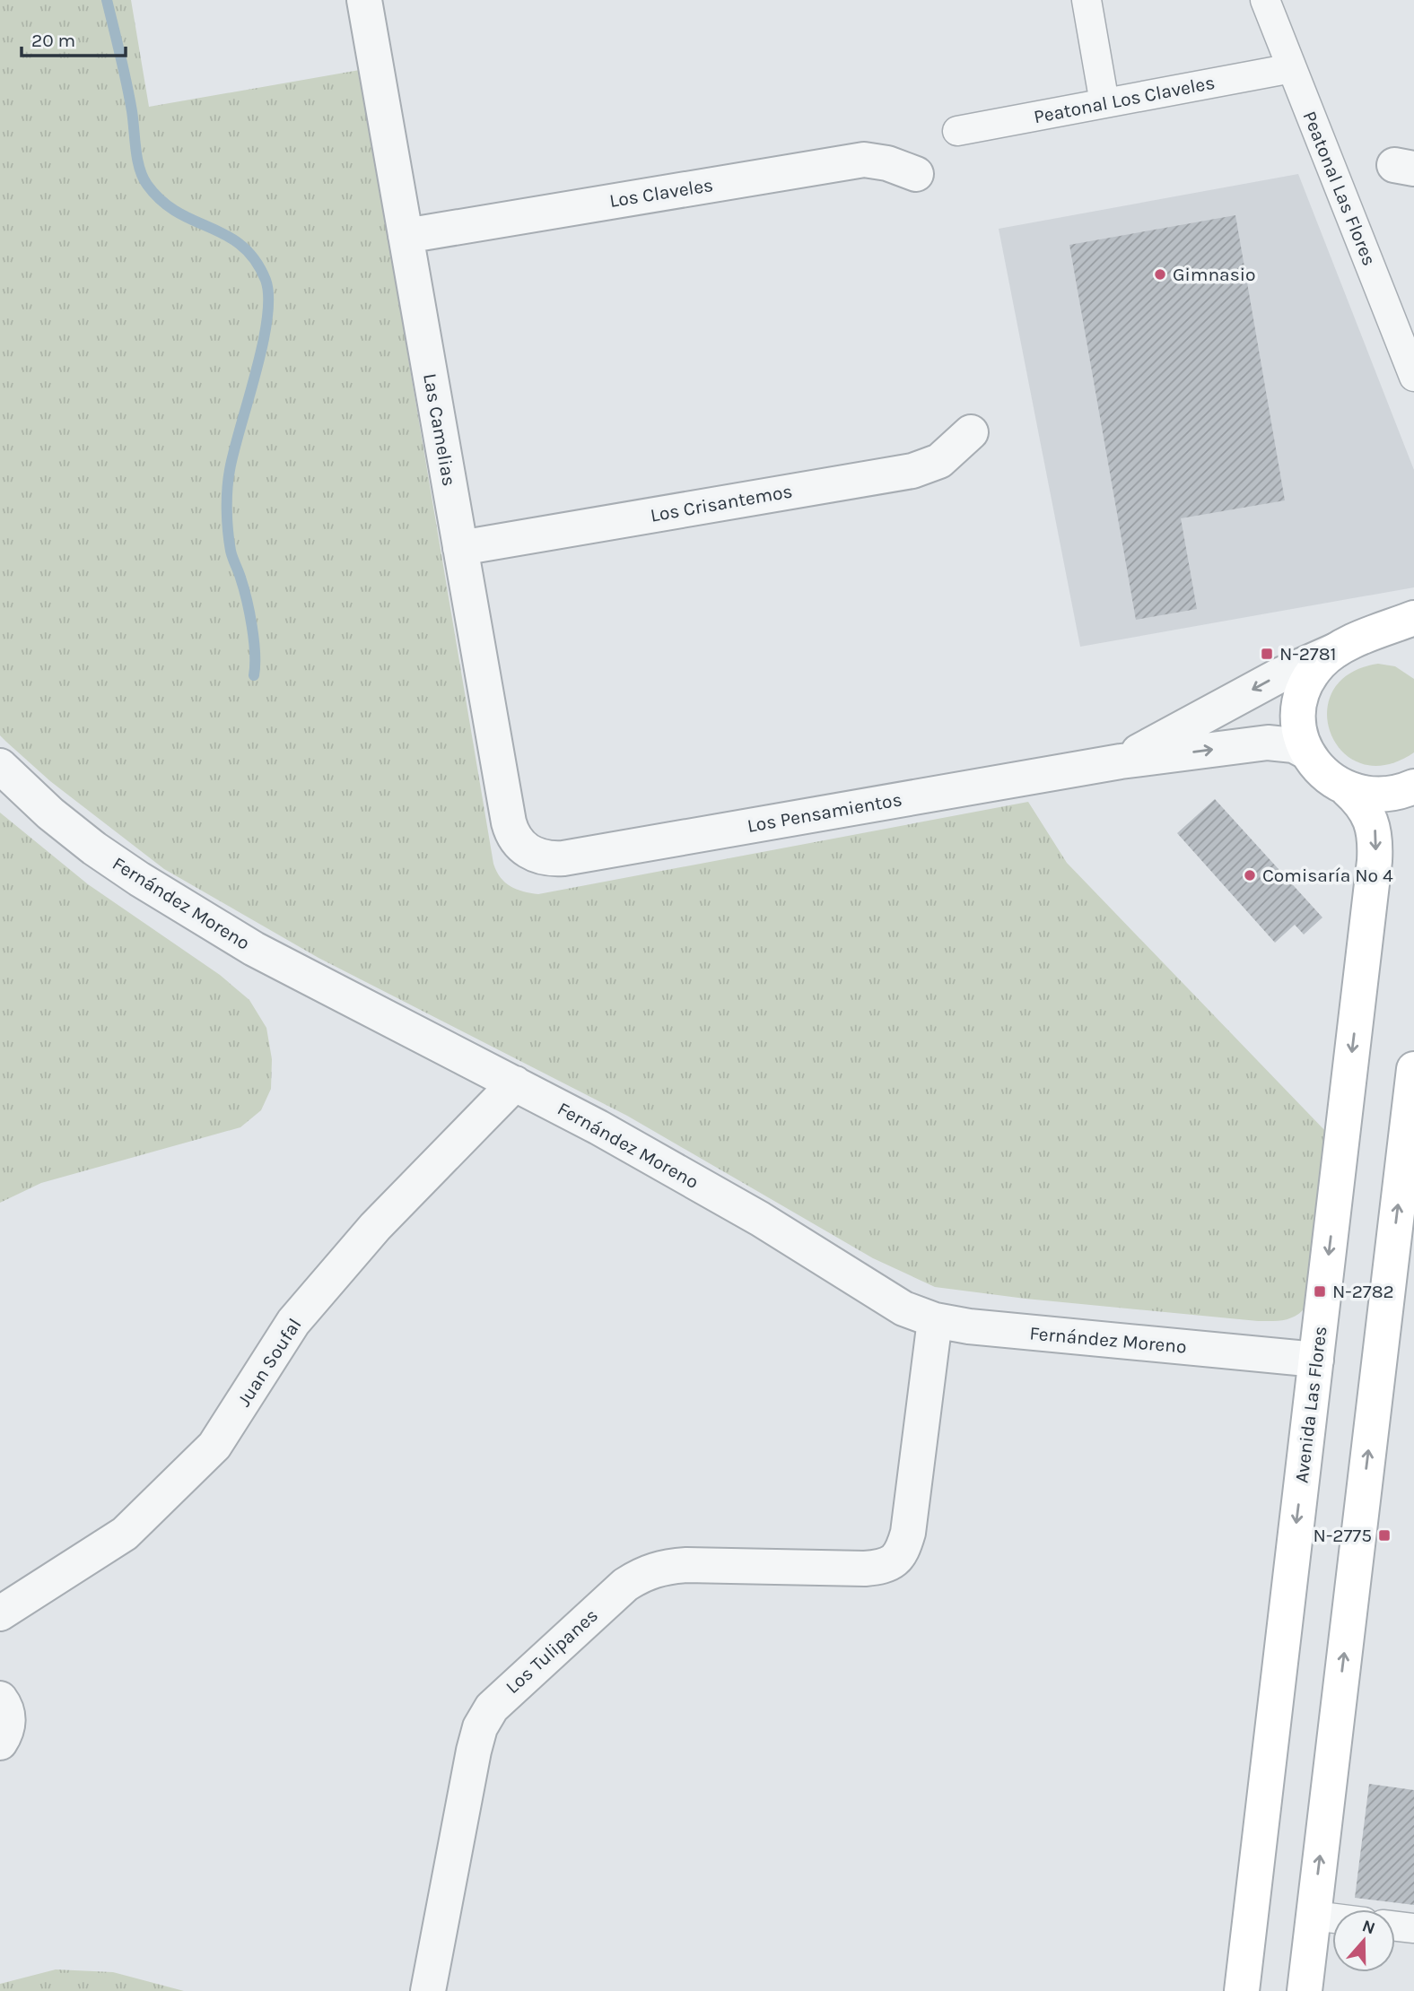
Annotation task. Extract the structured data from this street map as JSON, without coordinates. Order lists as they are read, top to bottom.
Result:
{
  "streets": {
    "main road": ["Los Pensamientos", "Avenida Las Flores"],
    "street": [
      "Peatonal Los Claveles",
      "Peatonal Las Flores",
      "Los Claveles",
      "Las Camelias",
      "Los Crisantemos",
      "Fernández Moreno",
      "Juan Soufal",
      "Los Tulipanes"
    ]
  },
  "crossings": [
    ["Peatonal Los Claveles", "Peatonal Las Flores"],
    ["Los Claveles", "Las Camelias"],
    ["Las Camelias", "Los Crisantemos"],
    ["Las Camelias", "Los Pensamientos"],
    ["Los Pensamientos", "Avenida Las Flores"],
    ["Fernández Moreno", "Juan Soufal"],
    ["Fernández Moreno", "Avenida Las Flores"],
    ["Fernández Moreno", "Los Tulipanes"]
  ],
  "places": {
    "other": ["Gimnasio", "Comisaría Nº 4"],
    "transit": ["N-2781", "N-2782", "N-2775"]
  },
  "scale_bar": "20 m",
  "north": "top"
}
